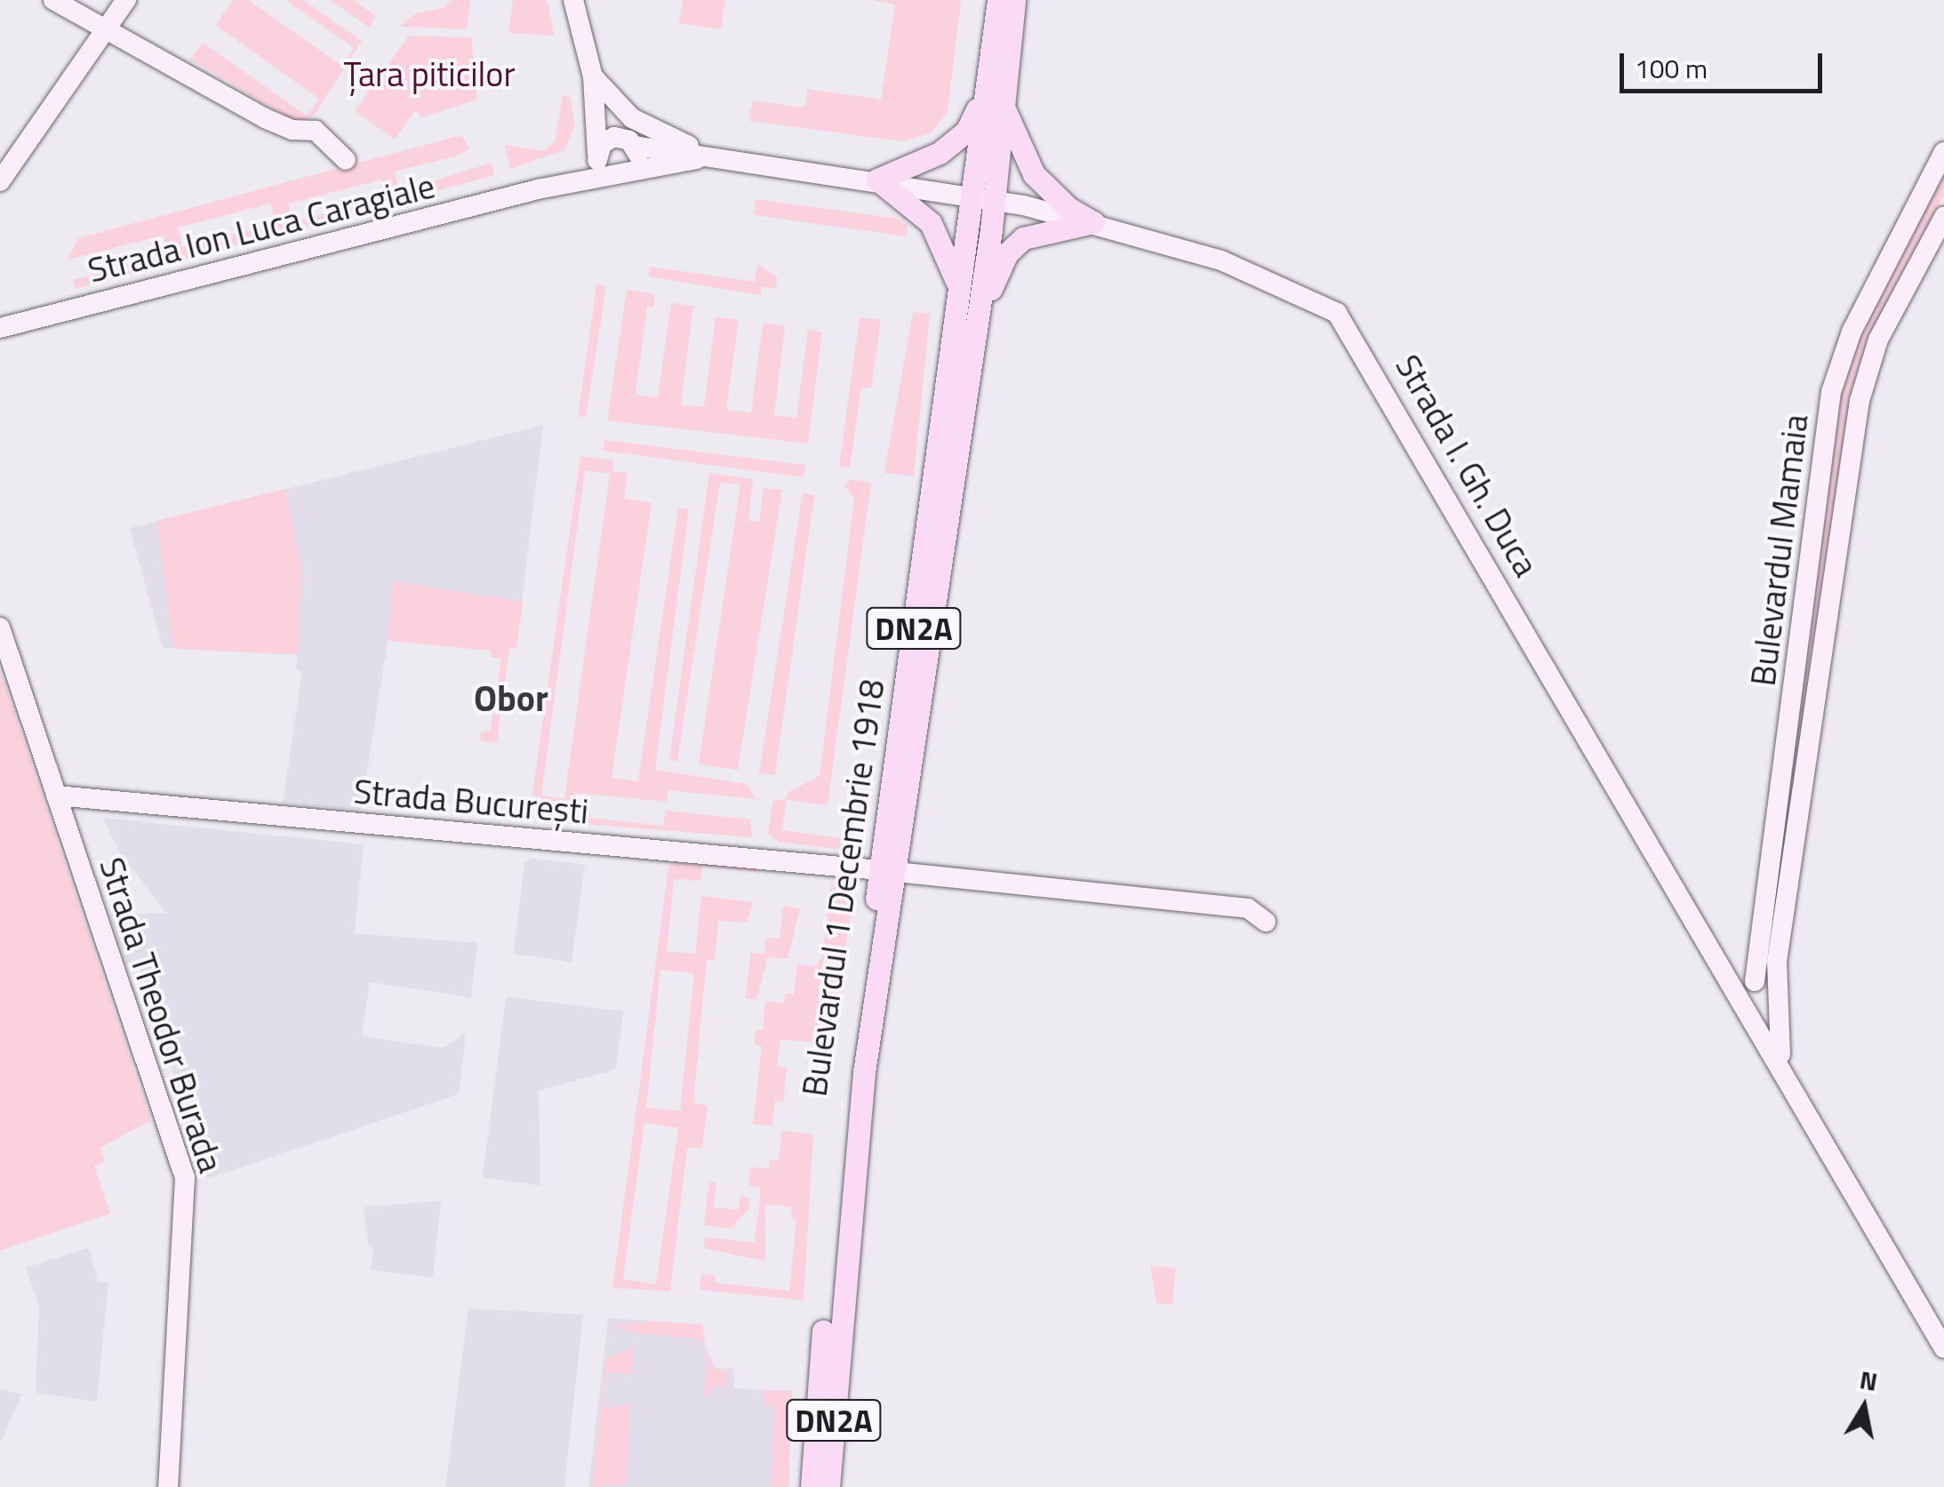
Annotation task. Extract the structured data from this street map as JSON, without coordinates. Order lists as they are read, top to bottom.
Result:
{
  "streets": {
    "main road": [
      "Strada Ion Luca Caragiale",
      "Strada I. Gh. Duca",
      "Bulevardul Mamaia",
      "DN2A",
      "Strada București",
      "Bulevardul 1 Decembrie 1918",
      "Strada Theodor Burada"
    ]
  },
  "crossings": [
    ["Strada Ion Luca Caragiale", "Strada I. Gh. Duca"],
    ["Strada Ion Luca Caragiale", "DN2A"],
    ["Strada Ion Luca Caragiale", "Bulevardul 1 Decembrie 1918"],
    ["Strada I. Gh. Duca", "Bulevardul Mamaia"],
    ["Strada I. Gh. Duca", "DN2A"],
    ["Strada I. Gh. Duca", "Bulevardul 1 Decembrie 1918"],
    ["DN2A", "Bulevardul 1 Decembrie 1918"],
    ["Strada București", "Bulevardul 1 Decembrie 1918"],
    ["Strada București", "Strada Theodor Burada"]
  ],
  "districts": ["Obor"],
  "parks": ["Țara piticilor"],
  "scale_bar": "100 m",
  "north": "top"
}
